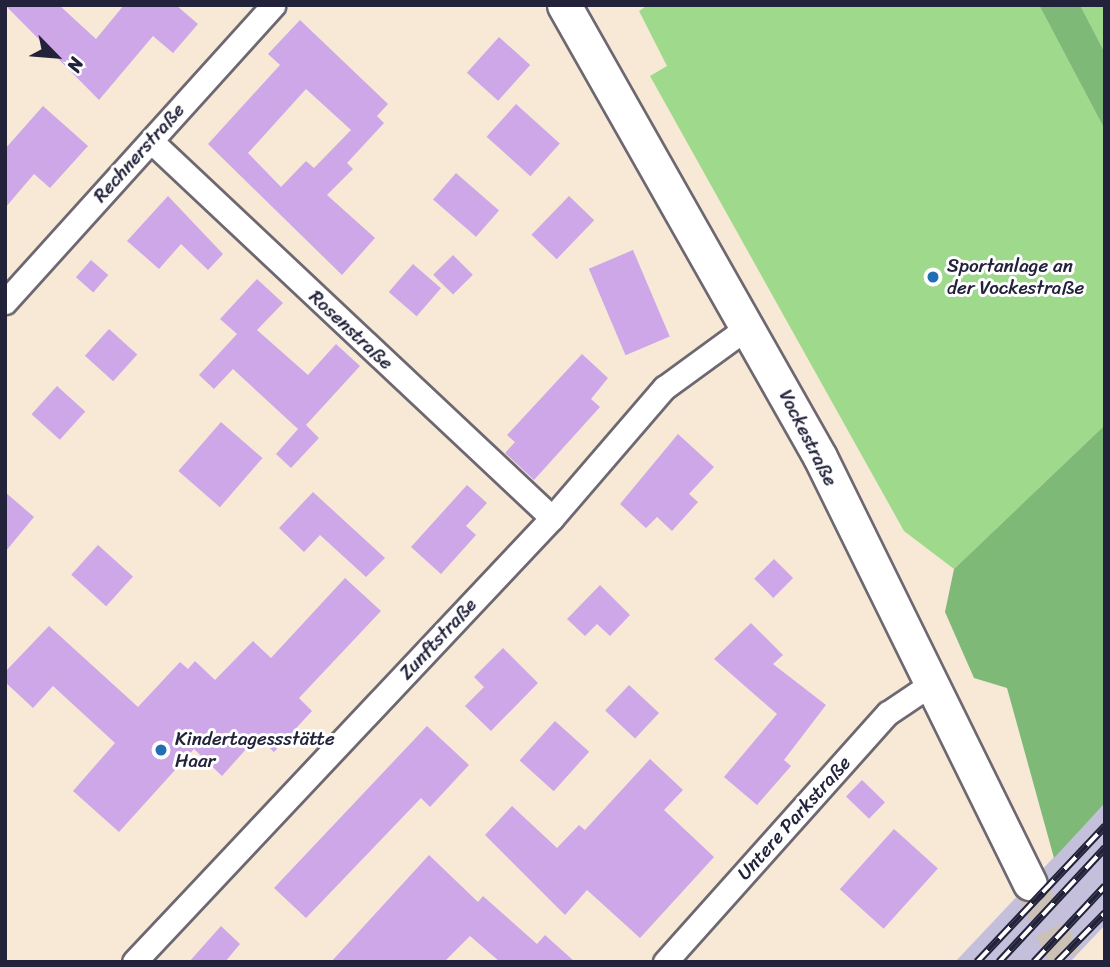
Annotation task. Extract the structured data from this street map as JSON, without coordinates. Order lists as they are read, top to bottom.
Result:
{
  "streets": {
    "main road": ["Vockestraße"],
    "street": [
      "Rechnerstraße",
      "Rosenstraße",
      "Zunftstraße",
      "Untere Parkstraße"
    ]
  },
  "crossings": [
    ["Rechnerstraße", "Rosenstraße"],
    ["Rosenstraße", "Zunftstraße"],
    ["Vockestraße", "Zunftstraße"],
    ["Vockestraße", "Untere Parkstraße"]
  ],
  "places": ["Sportanlage an der Vockestraße", "Kindertagessstätte Haar"],
  "north": "bottom right"
}
